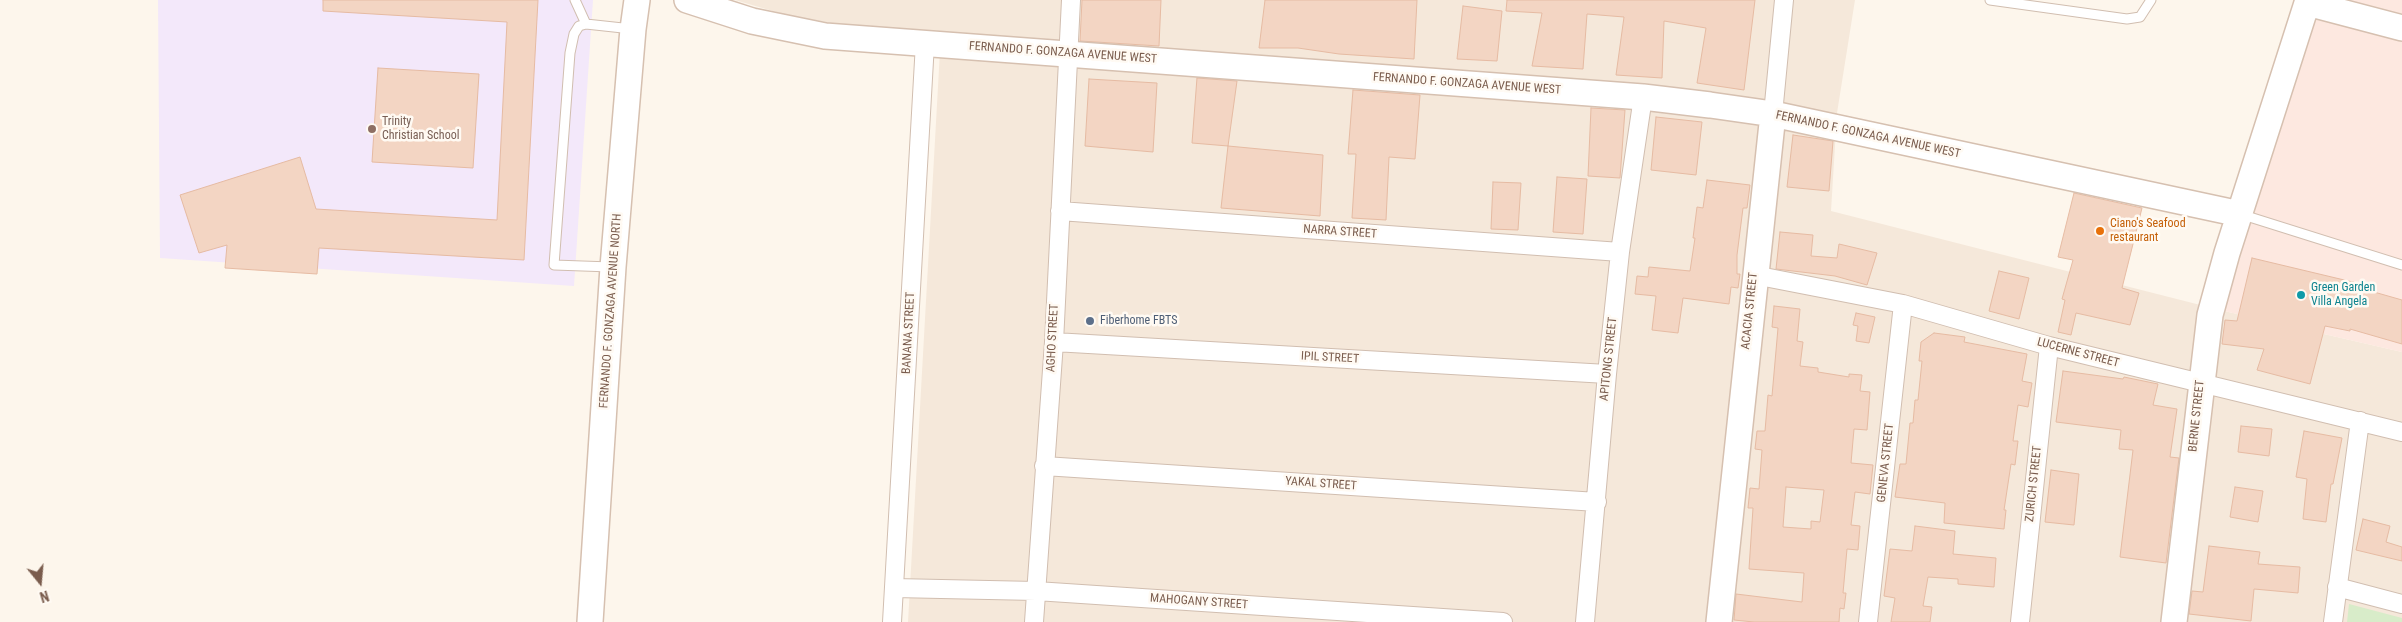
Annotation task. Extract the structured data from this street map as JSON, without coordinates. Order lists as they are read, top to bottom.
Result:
{
  "streets": {
    "street": [
      "FERNANDO F. GONZAGA AVENUE WEST",
      "NARRA STREET",
      "FERNANDO F. GONZAGA AVENUE NORTH",
      "ACACIA STREET",
      "BANANA STREET",
      "AGHO STREET",
      "LUCERNE STREET",
      "IPIL STREET",
      "APITONG STREET",
      "BERNE STREET",
      "GENEVA STREET",
      "YAKAL STREET",
      "ZURICH STREET",
      "MAHOGANY STREET"
    ]
  },
  "crossings": [
    ["FERNANDO F. GONZAGA AVENUE WEST", "ACACIA STREET"],
    ["FERNANDO F. GONZAGA AVENUE WEST", "BANANA STREET"],
    ["FERNANDO F. GONZAGA AVENUE WEST", "AGHO STREET"],
    ["FERNANDO F. GONZAGA AVENUE WEST", "APITONG STREET"],
    ["FERNANDO F. GONZAGA AVENUE WEST", "BERNE STREET"],
    ["NARRA STREET", "AGHO STREET"],
    ["NARRA STREET", "APITONG STREET"],
    ["ACACIA STREET", "LUCERNE STREET"],
    ["BANANA STREET", "MAHOGANY STREET"],
    ["AGHO STREET", "IPIL STREET"],
    ["AGHO STREET", "YAKAL STREET"],
    ["AGHO STREET", "MAHOGANY STREET"],
    ["LUCERNE STREET", "BERNE STREET"],
    ["LUCERNE STREET", "GENEVA STREET"],
    ["LUCERNE STREET", "ZURICH STREET"],
    ["IPIL STREET", "APITONG STREET"],
    ["APITONG STREET", "YAKAL STREET"]
  ],
  "places": [
    "Trinity Christian School",
    "Ciano's Seafood restaurant",
    "Green Garden Villa Angela",
    "Fiberhome FBTS"
  ],
  "north": "bottom"
}
